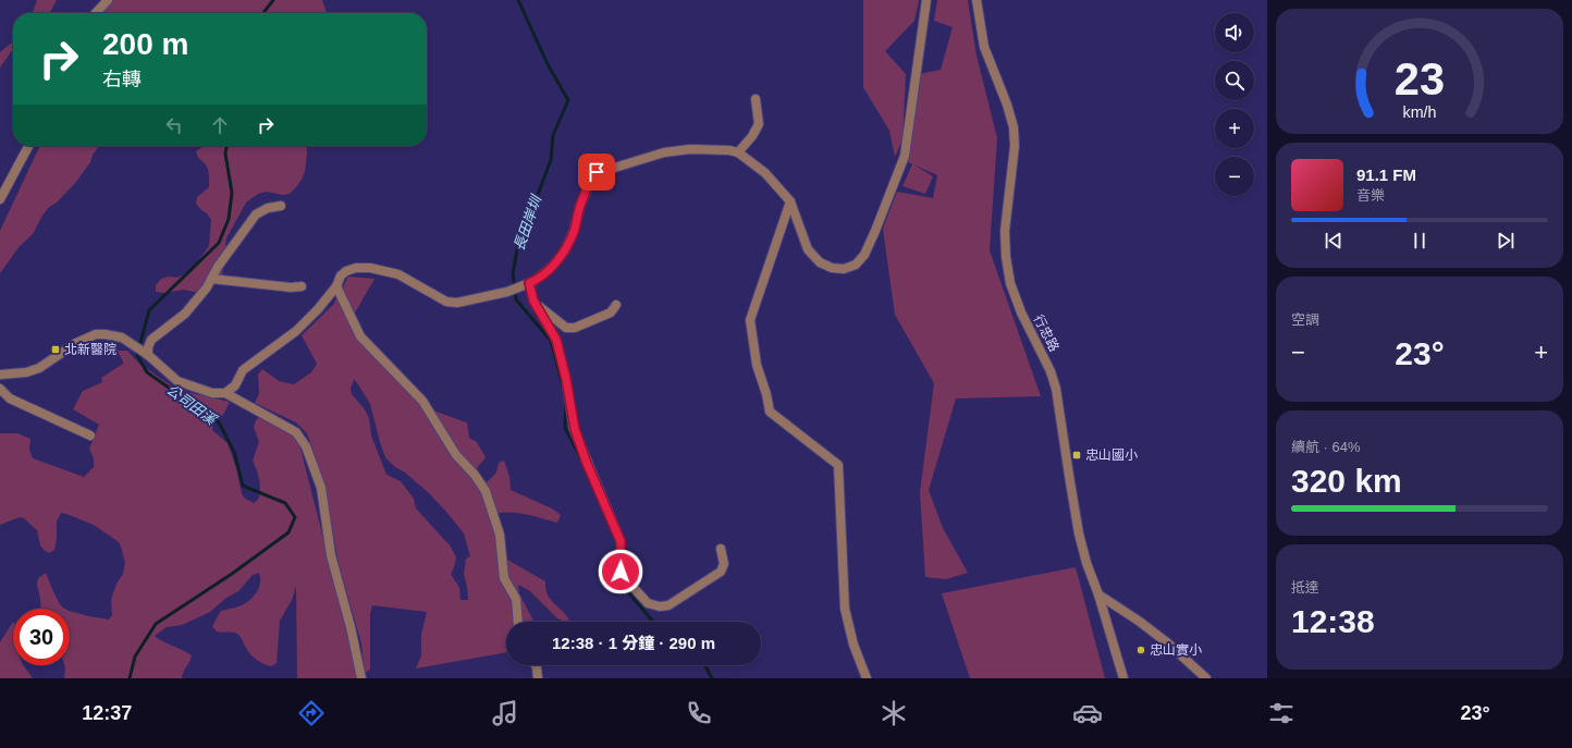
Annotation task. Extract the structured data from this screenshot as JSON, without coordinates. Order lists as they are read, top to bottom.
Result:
{
  "streets": {
    "street": ["行忠路"]
  },
  "water": ["長田岸圳", "公司田溪"],
  "places": {
    "transit": ["北新醫院", "忠山國小"],
    "other": ["忠山實小"]
  },
  "page": {
    "map_buttons": ["+", "−"],
    "turn": ["200 m", "右轉"],
    "song": ["91.1 FM", "音樂"],
    "tile": [
      "空調",
      ["續航 · 64%", "320 km"],
      ["抵達", "12:38"]
    ],
    "heat": ["−", "23°", "+"],
    "limit": "30",
    "trip": "12:38 · 1 分鐘 · 290 m",
    "tabs": ["12:37", "23°"],
    "gauge": ["23", "km/h"]
  }
}
